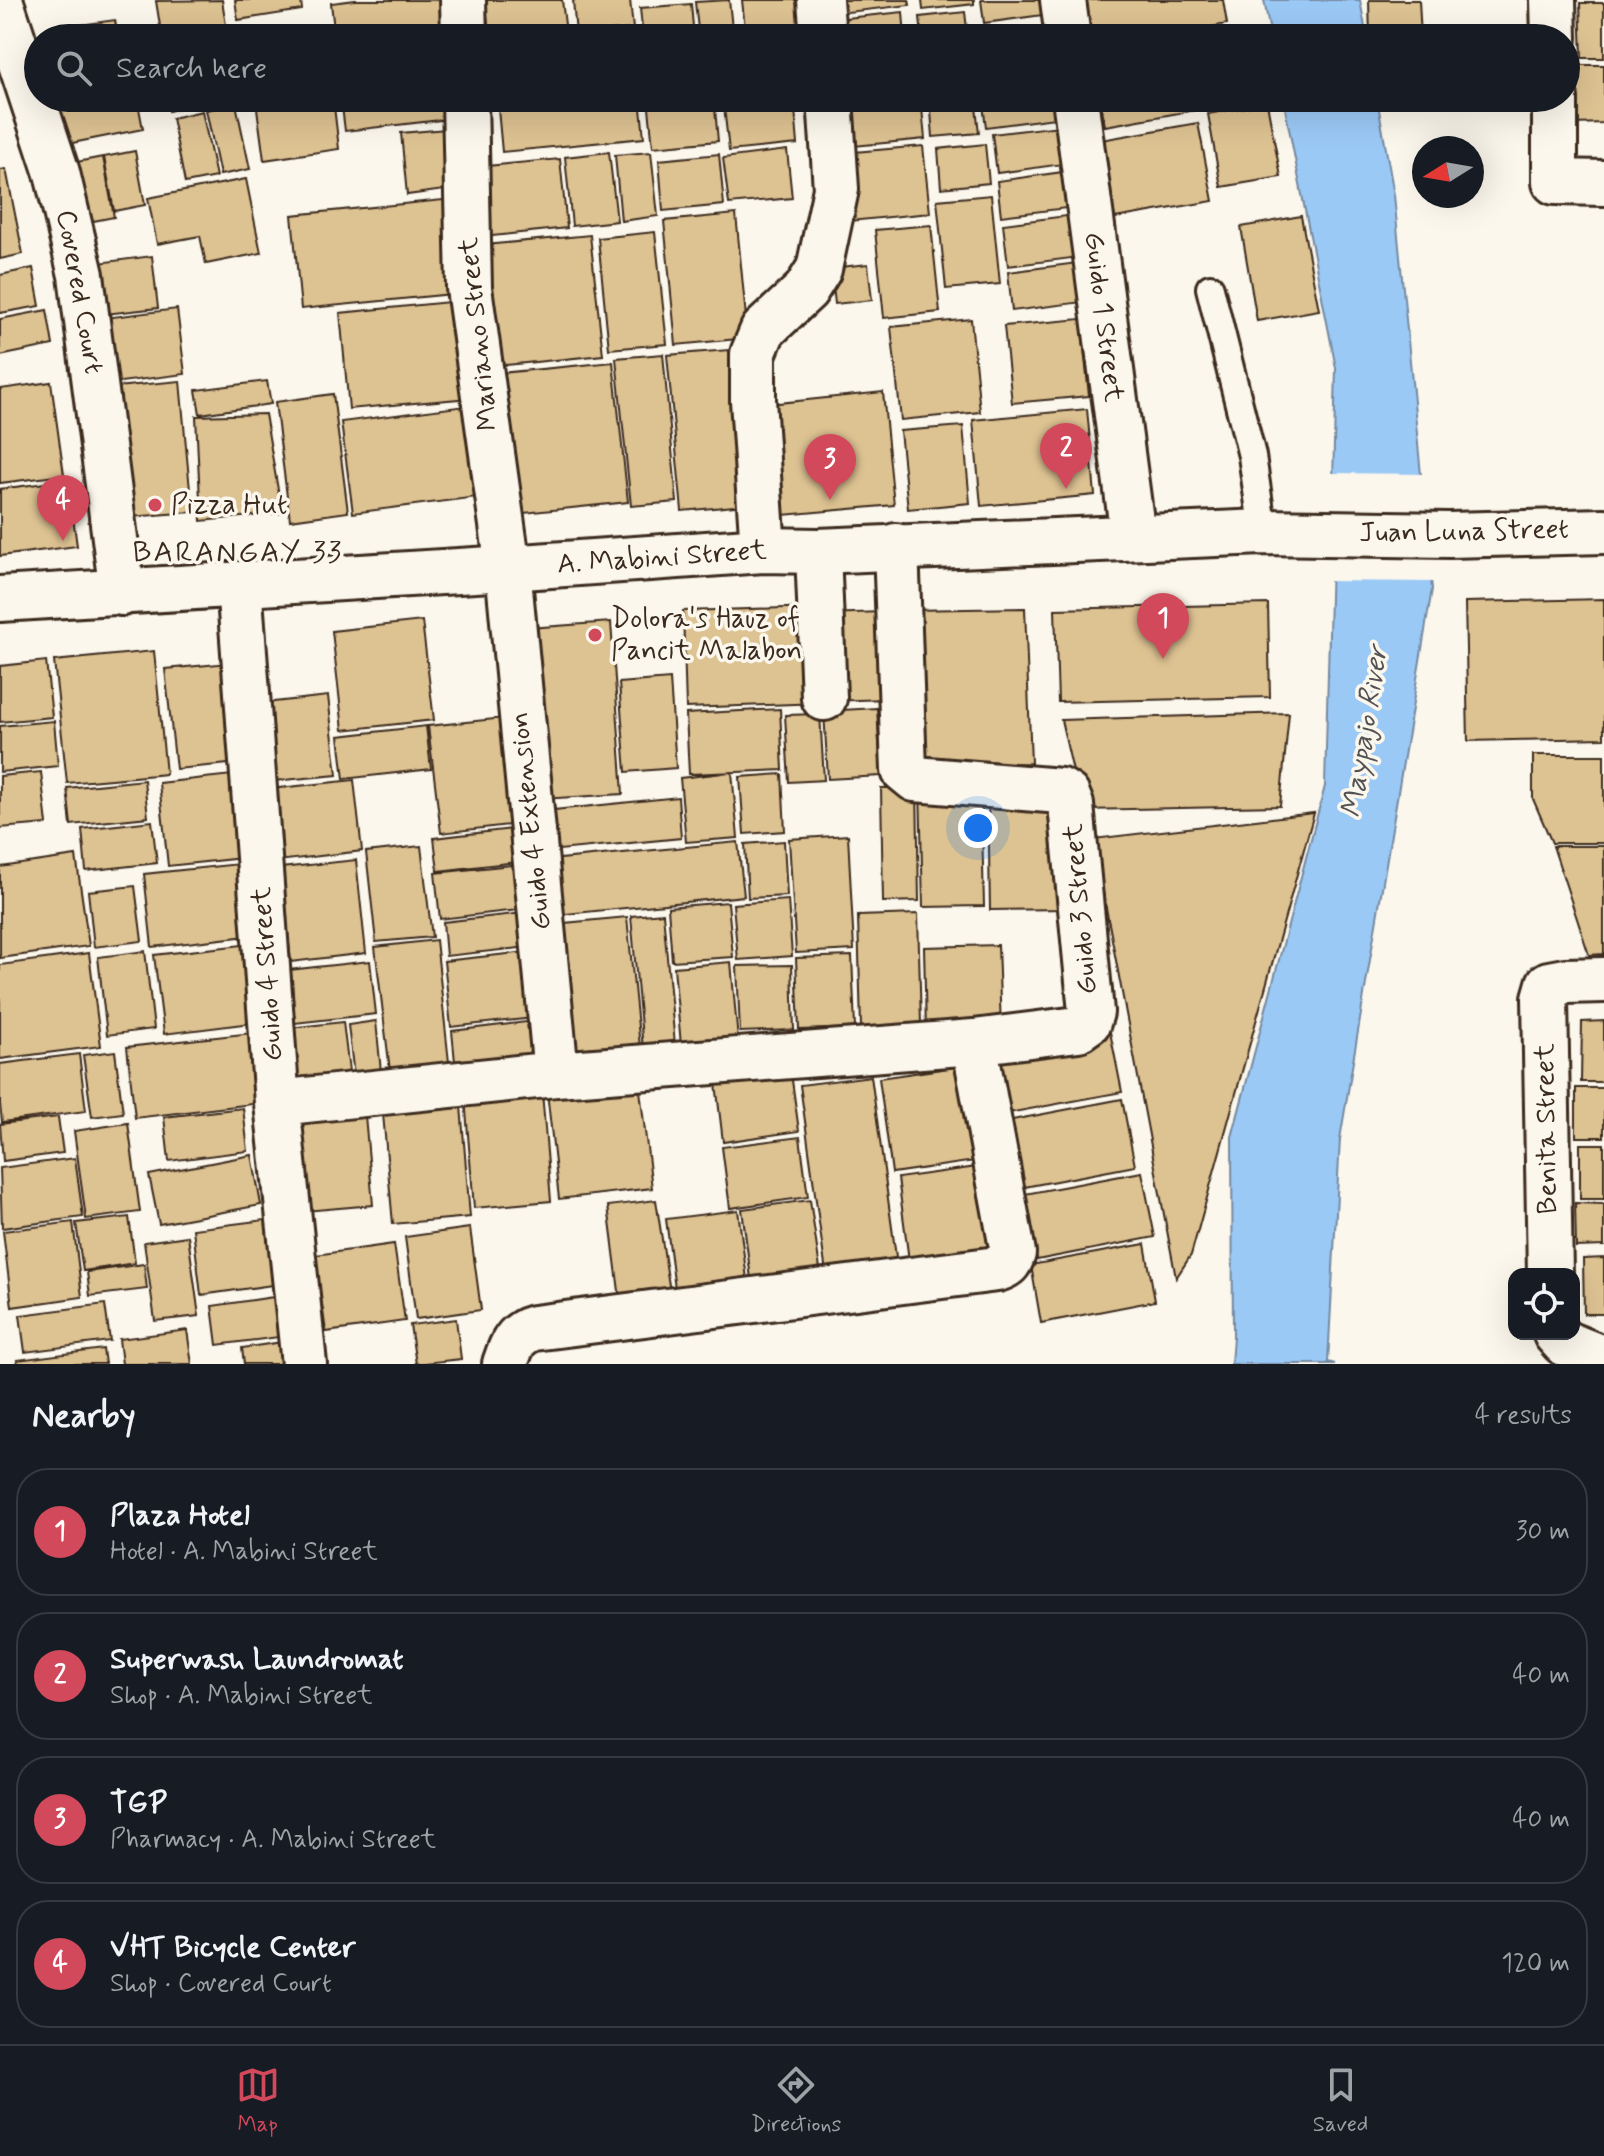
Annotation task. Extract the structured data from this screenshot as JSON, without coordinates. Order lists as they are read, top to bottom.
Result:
{
  "streets": {
    "street": [
      "Covered Court",
      "Guido 1 Street",
      "Mariano Street",
      "Juan Luna Street",
      "A. Mabini Street",
      "Guido 4 Extension",
      "Guido 3 Street",
      "Guido 4 Street",
      "Benita Street"
    ]
  },
  "crossings": [
    ["Covered Court", "A. Mabini Street"],
    ["Guido 1 Street", "A. Mabini Street"],
    ["Mariano Street", "A. Mabini Street"],
    ["Mariano Street", "Guido 4 Extension"],
    ["Juan Luna Street", "A. Mabini Street"],
    ["A. Mabini Street", "Guido 4 Extension"],
    ["A. Mabini Street", "Guido 3 Street"],
    ["A. Mabini Street", "Guido 4 Street"]
  ],
  "districts": ["BARANGAY 33"],
  "water": ["Maypajo River"],
  "places": ["Pizza Hut", "Dolora's Hauz of Pancit Malabon"],
  "north": "left",
  "page": {
    "search": "Search here",
    "pins": [
      "2",
      "3",
      "4",
      "1"
    ],
    "heading": ["Nearby", "4 results"],
    "list": [
      {
        "mark": "1",
        "name": "Plaza Hotel",
        "note": "Hotel · A. Mabini Street",
        "value": "30 m"
      },
      {
        "mark": "2",
        "name": "Superwash Laundromat",
        "note": "Shop · A. Mabini Street",
        "value": "40 m"
      },
      {
        "mark": "3",
        "name": "TGP",
        "note": "Pharmacy · A. Mabini Street",
        "value": "40 m"
      },
      {
        "mark": "4",
        "name": "VHT Bicycle Center",
        "note": "Shop · Covered Court",
        "value": "120 m"
      }
    ],
    "nav": ["Map", "Directions", "Saved"]
  }
}
